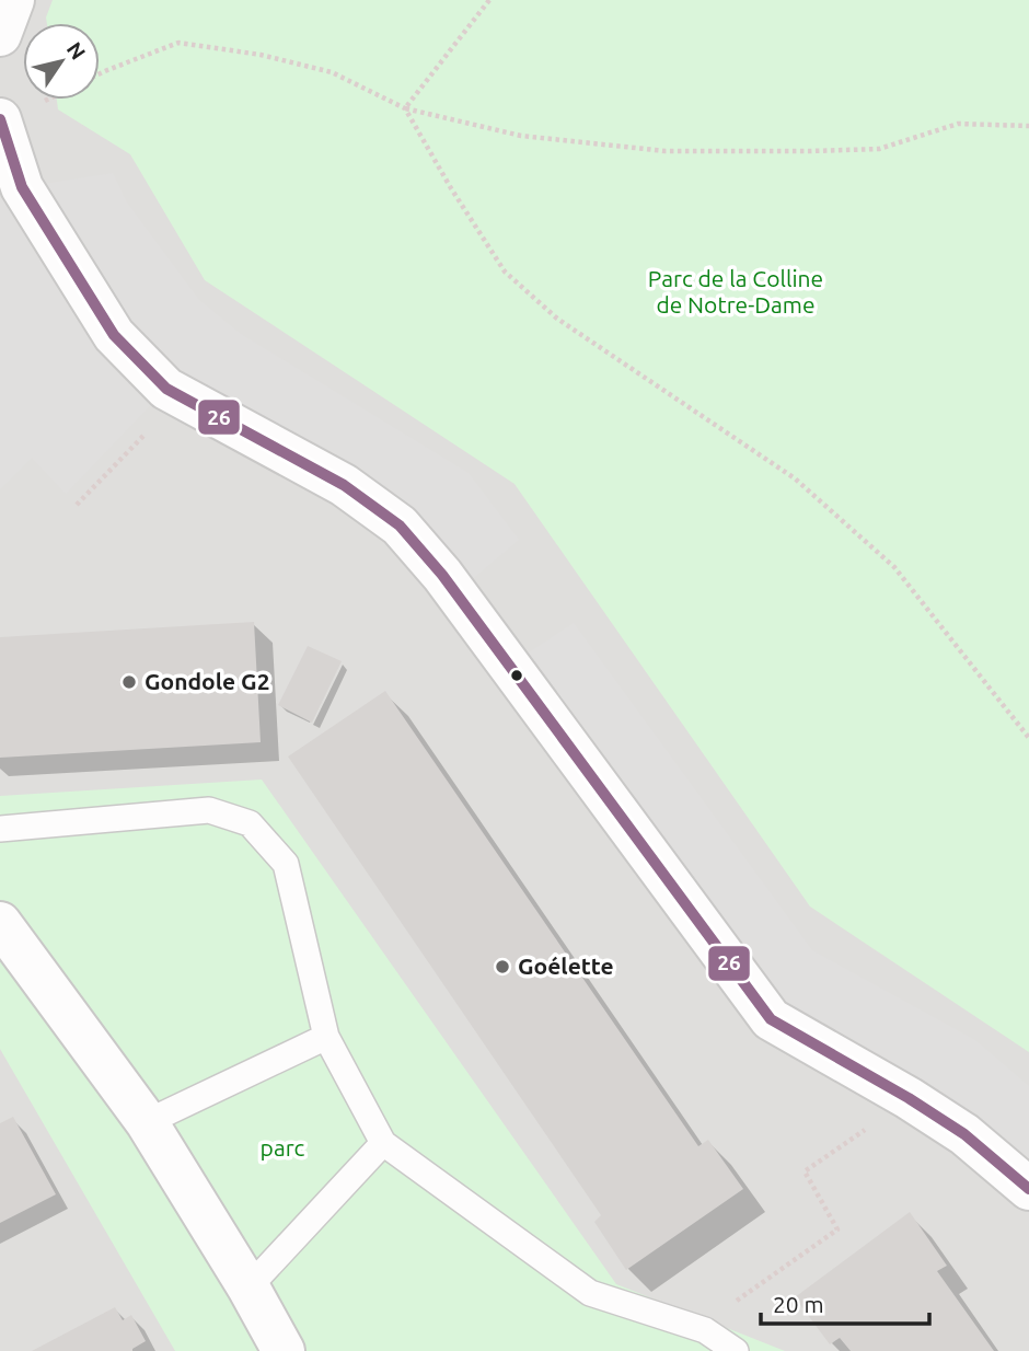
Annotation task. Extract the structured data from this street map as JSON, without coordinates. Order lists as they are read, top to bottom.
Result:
{
  "parks": ["Parc de la Colline de Notre-Dame", "parc"],
  "places": ["Gondole G2", "Goélette"],
  "lines": ["transit line 26"],
  "scale_bar": "20 m",
  "north": "top right"
}
